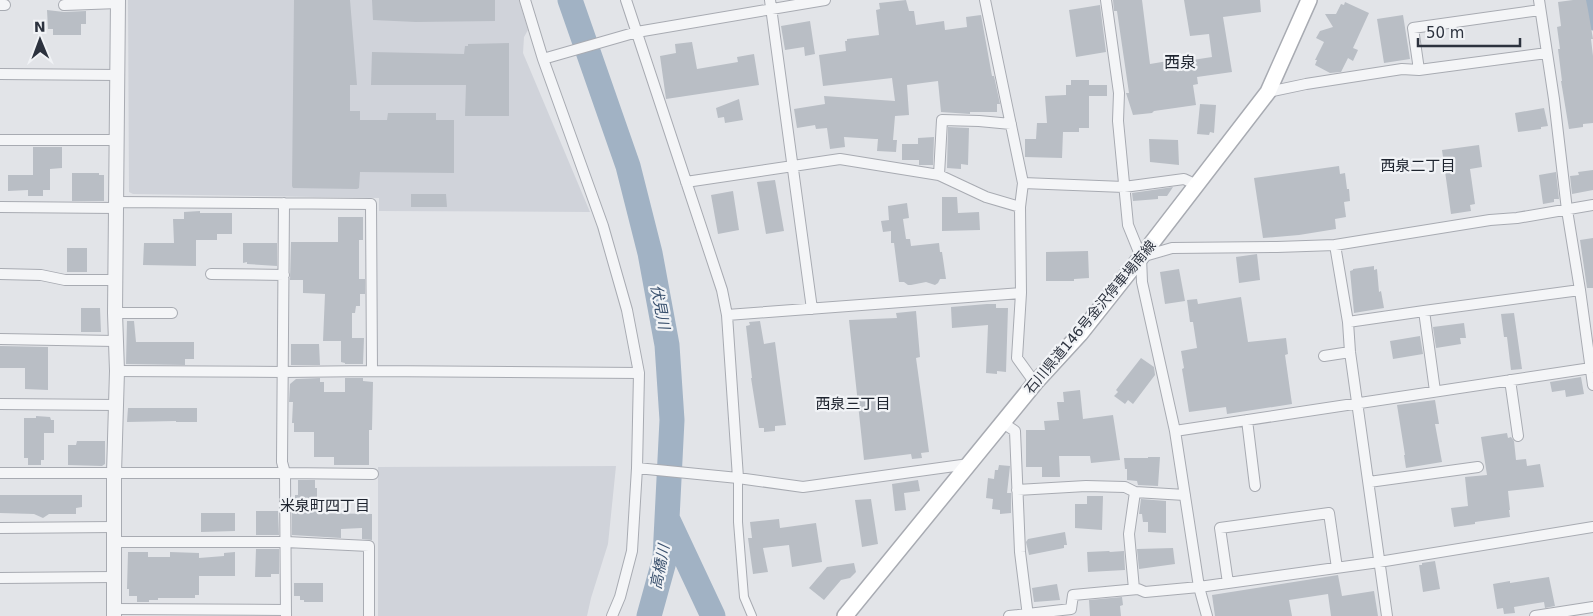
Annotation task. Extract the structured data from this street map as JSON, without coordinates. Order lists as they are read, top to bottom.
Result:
{
  "streets": {
    "main road": ["石川県道146号金沢停車場南線"]
  },
  "districts": [
    "西泉",
    "西泉二丁目",
    "西泉三丁目",
    "米泉町四丁目"
  ],
  "water": ["伏見川", "高橋川"],
  "scale_bar": "50 m",
  "north": "top"
}
